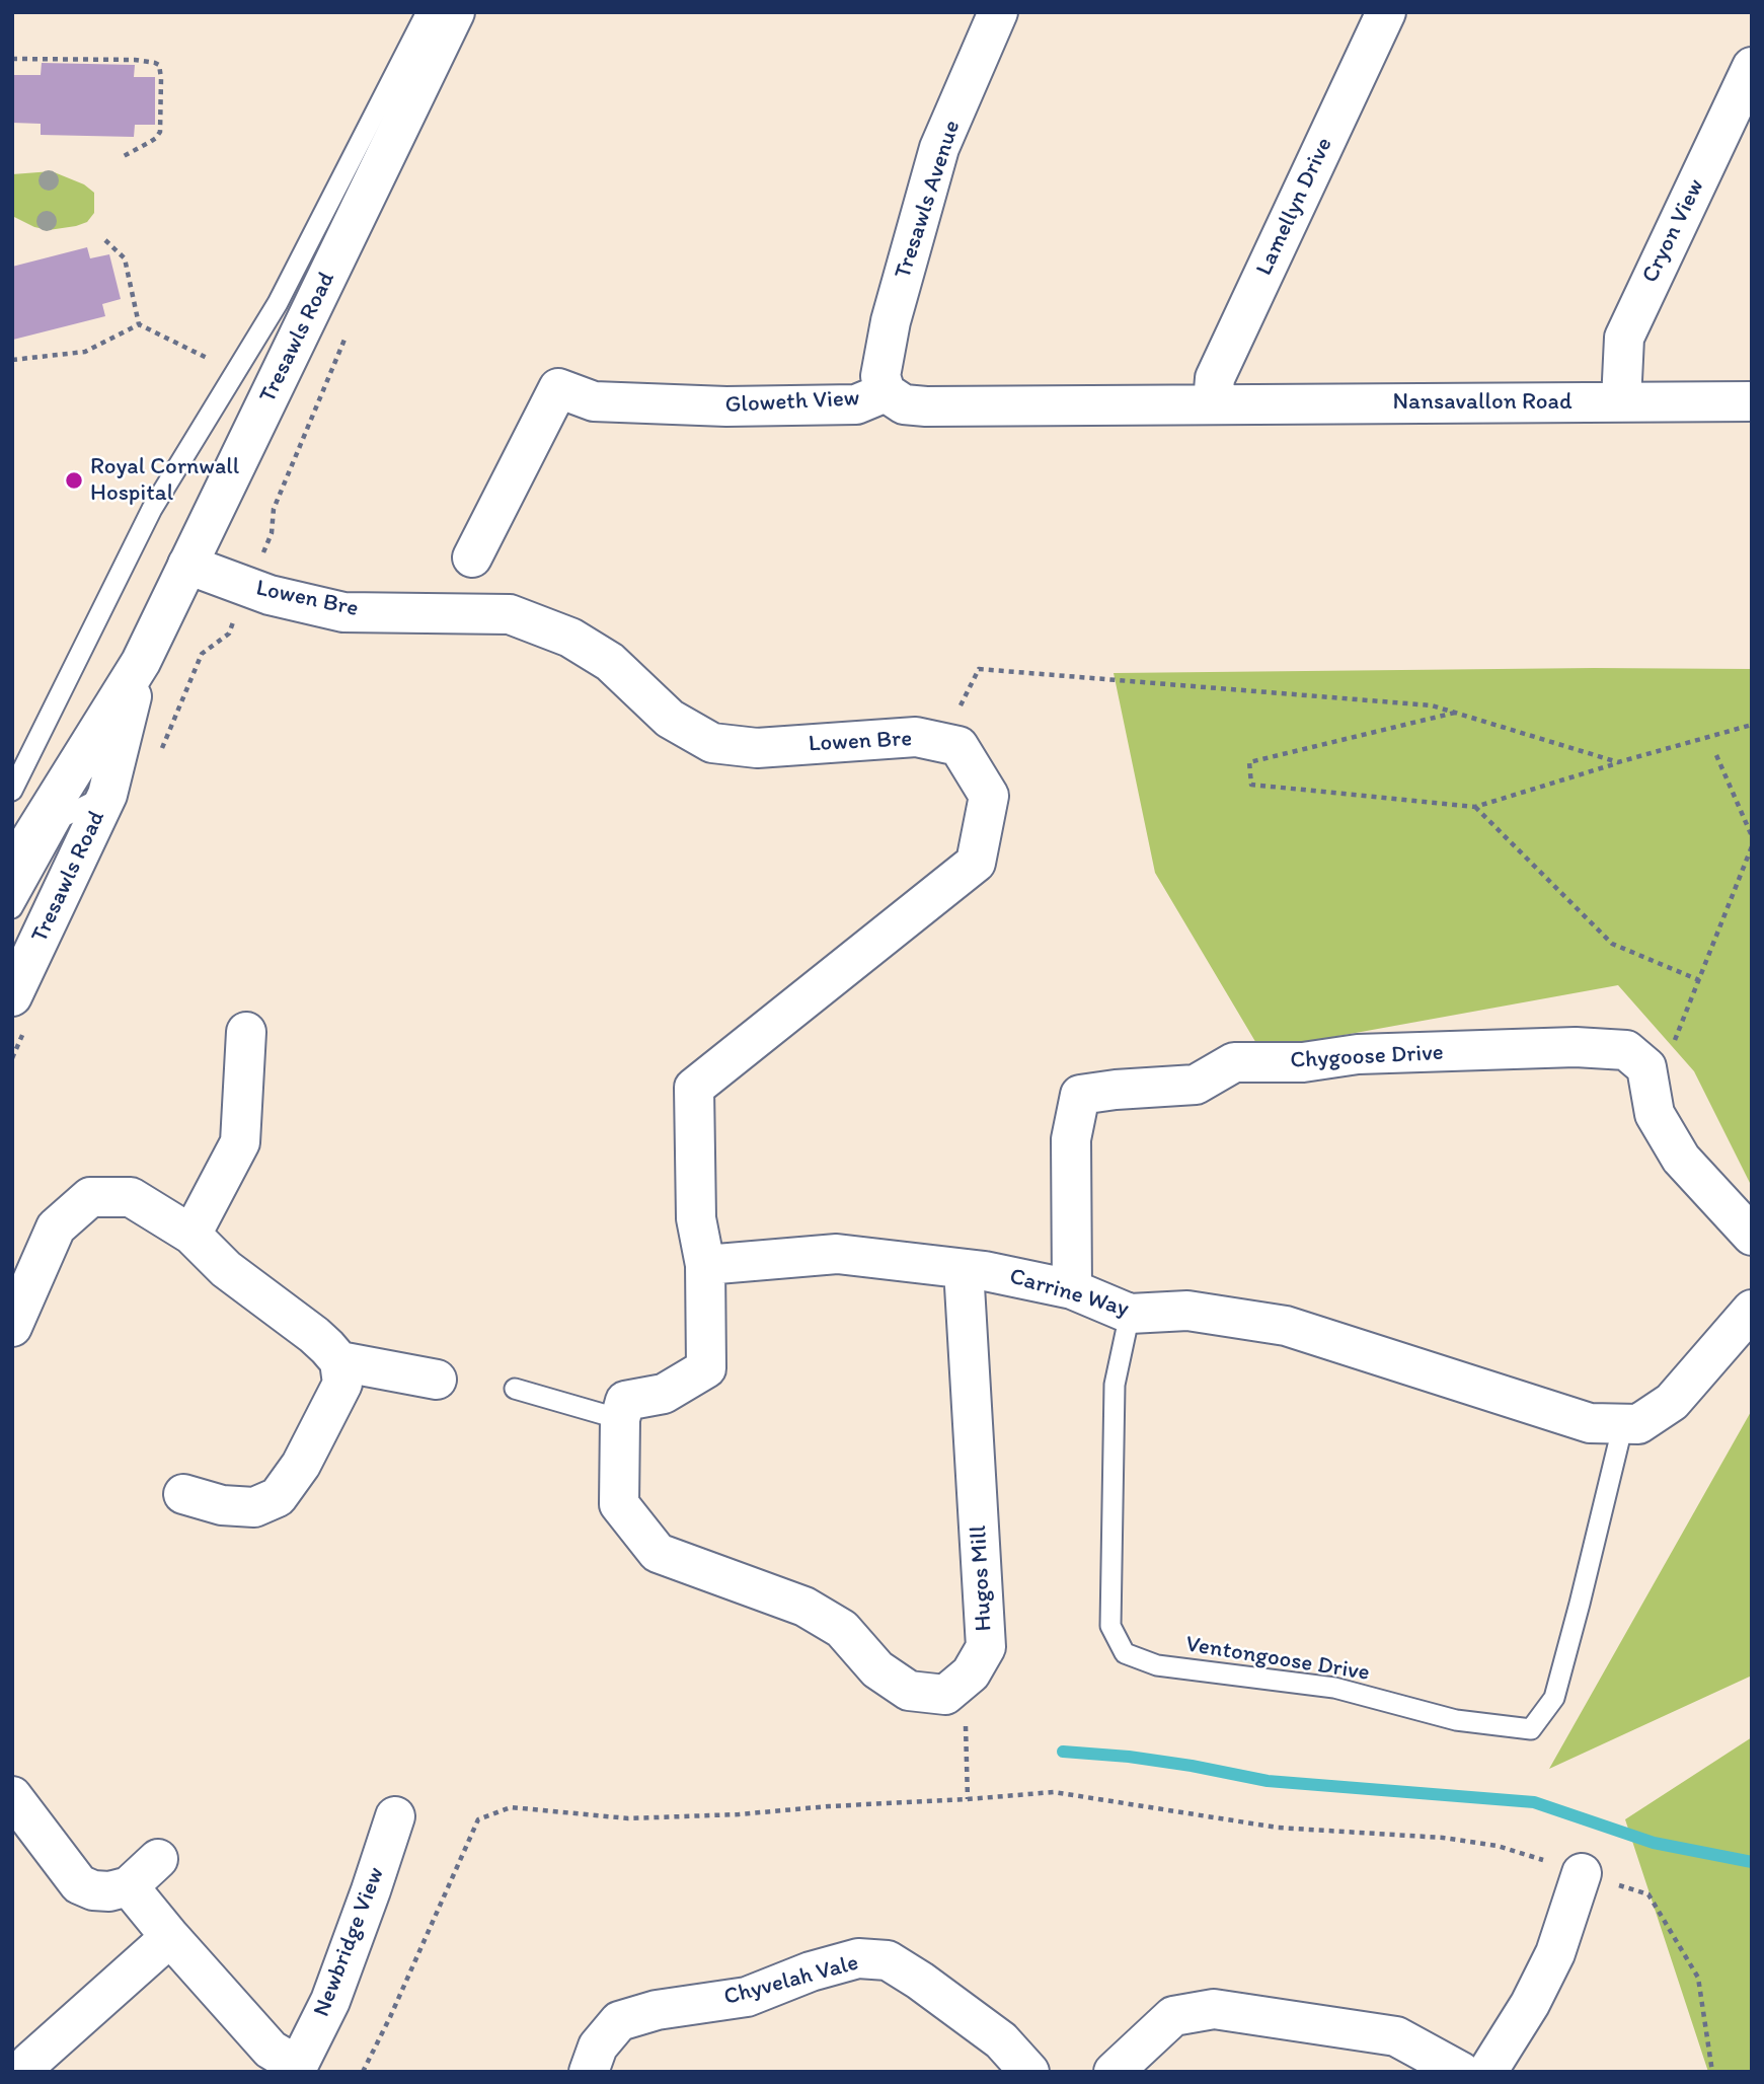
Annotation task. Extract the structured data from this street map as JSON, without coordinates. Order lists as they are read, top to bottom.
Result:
{
  "streets": {
    "main road": [
      "Tresawls Avenue",
      "Lamellyn Drive",
      "Cryon View",
      "Tresawls Road",
      "Gloweth View",
      "Nansavallon Road",
      "Lowen Bre",
      "Chygoose Drive",
      "Carrine Way",
      "Hugos Mill",
      "Newbridge View",
      "Chyvelah Vale"
    ],
    "lane": ["Ventongoose Drive"]
  },
  "crossings": [
    ["Tresawls Avenue", "Gloweth View"],
    ["Lamellyn Drive", "Gloweth View"],
    ["Lamellyn Drive", "Nansavallon Road"],
    ["Cryon View", "Nansavallon Road"],
    ["Tresawls Road", "Lowen Bre"],
    ["Gloweth View", "Nansavallon Road"],
    ["Lowen Bre", "Carrine Way"],
    ["Chygoose Drive", "Carrine Way"],
    ["Carrine Way", "Hugos Mill"],
    ["Carrine Way", "Ventongoose Drive"]
  ],
  "places": ["Royal Cornwall Hospital"]
}
